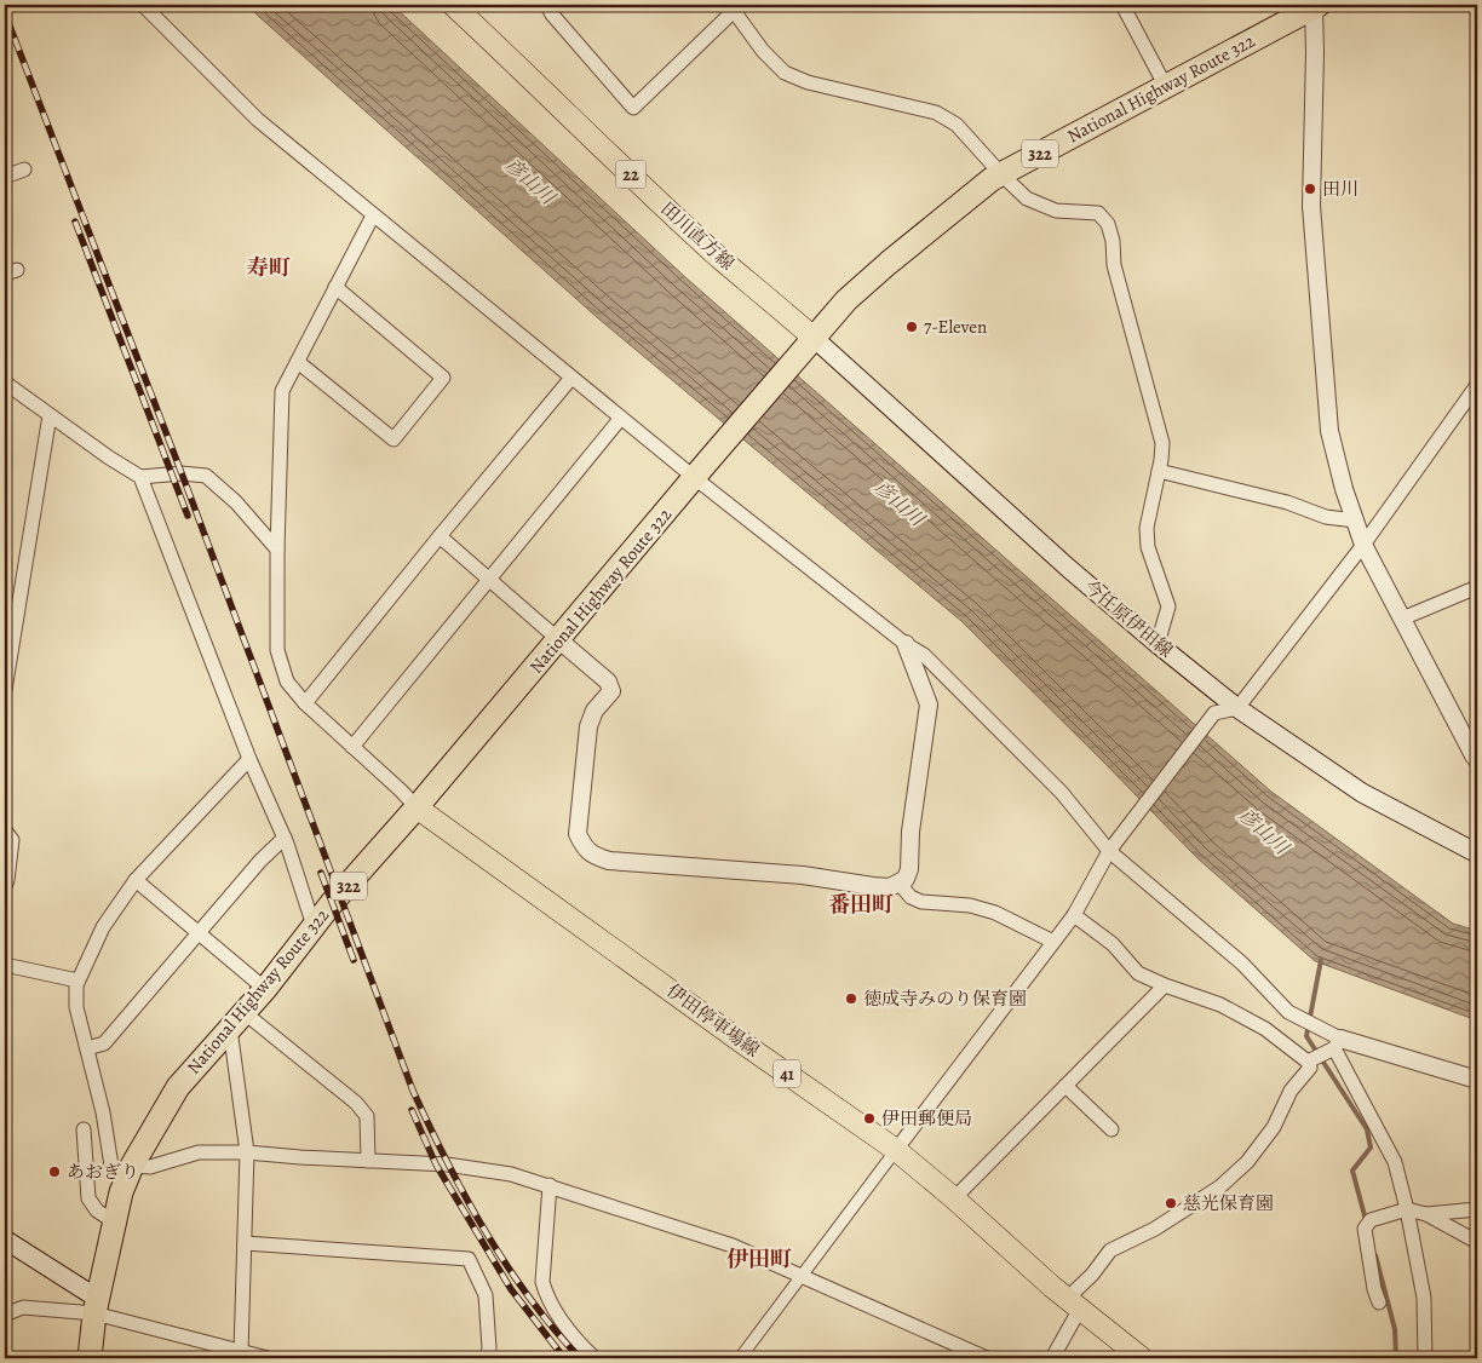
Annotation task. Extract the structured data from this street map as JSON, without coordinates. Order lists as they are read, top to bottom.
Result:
{
  "streets": {
    "highway": ["National Highway Route 322", "322"],
    "main road": [
      "22",
      "田川直方線",
      "今任原伊田線",
      "伊田停車場線",
      "41"
    ]
  },
  "crossings": [
    ["National Highway Route 322", "田川直方線"],
    ["National Highway Route 322", "今任原伊田線"],
    ["National Highway Route 322", "伊田停車場線"],
    ["田川直方線", "今任原伊田線"]
  ],
  "districts": ["寿町", "番田町", "伊田町"],
  "water": ["彦山川"],
  "places": [
    "田川",
    "7-Eleven",
    "徳成寺みのり保育園",
    "伊田郵便局",
    "あおぎり",
    "慈光保育園"
  ]
}
